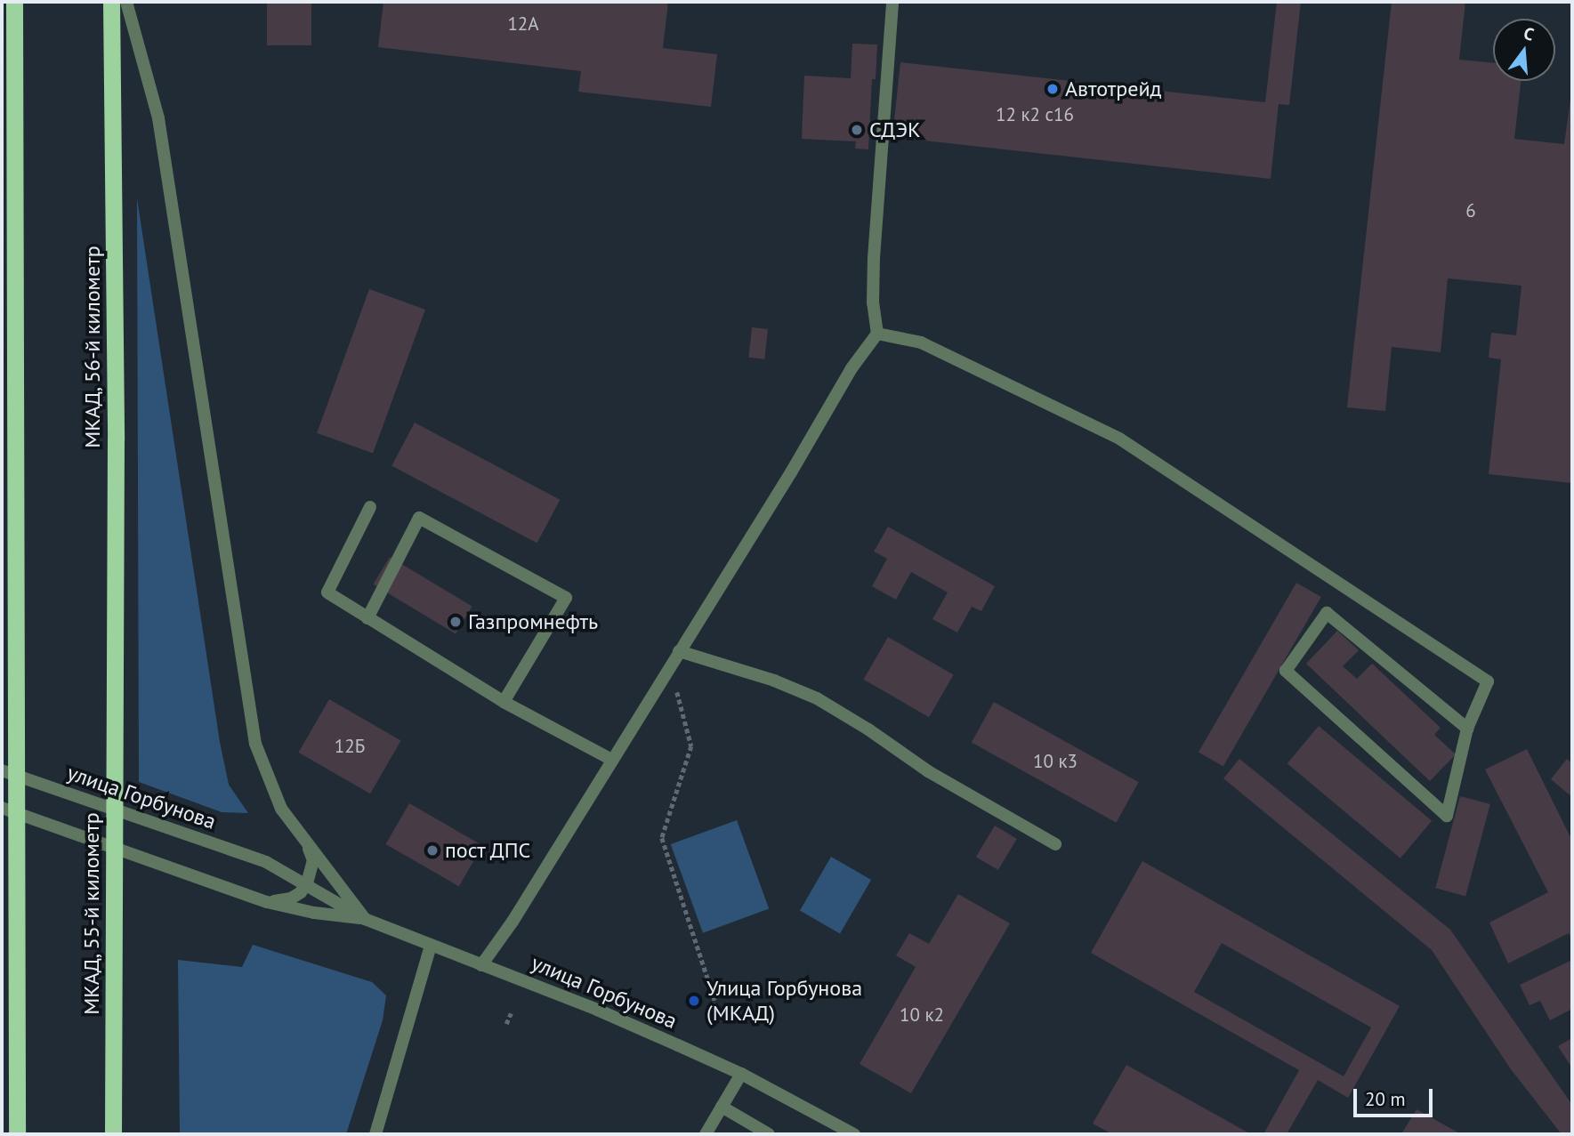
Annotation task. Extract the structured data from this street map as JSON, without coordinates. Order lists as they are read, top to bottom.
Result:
{
  "streets": {
    "highway": ["МКАД, 56-й километр", "МКАД, 55-й километр"],
    "street": ["улица Горбунова"]
  },
  "crossings": [
    ["МКАД, 56-й километр", "МКАД, 55-й километр"]
  ],
  "places": [
    "Автотрейд",
    "СДЭК",
    "Газпромнефть",
    "пост ДПС",
    "Улица Горбунова (МКАД)"
  ],
  "house_numbers": [
    "12А",
    "12 к2 с16",
    "6",
    "12Б",
    "10 к3",
    "10 к2"
  ],
  "scale_bar": "20 m",
  "north": "top"
}
